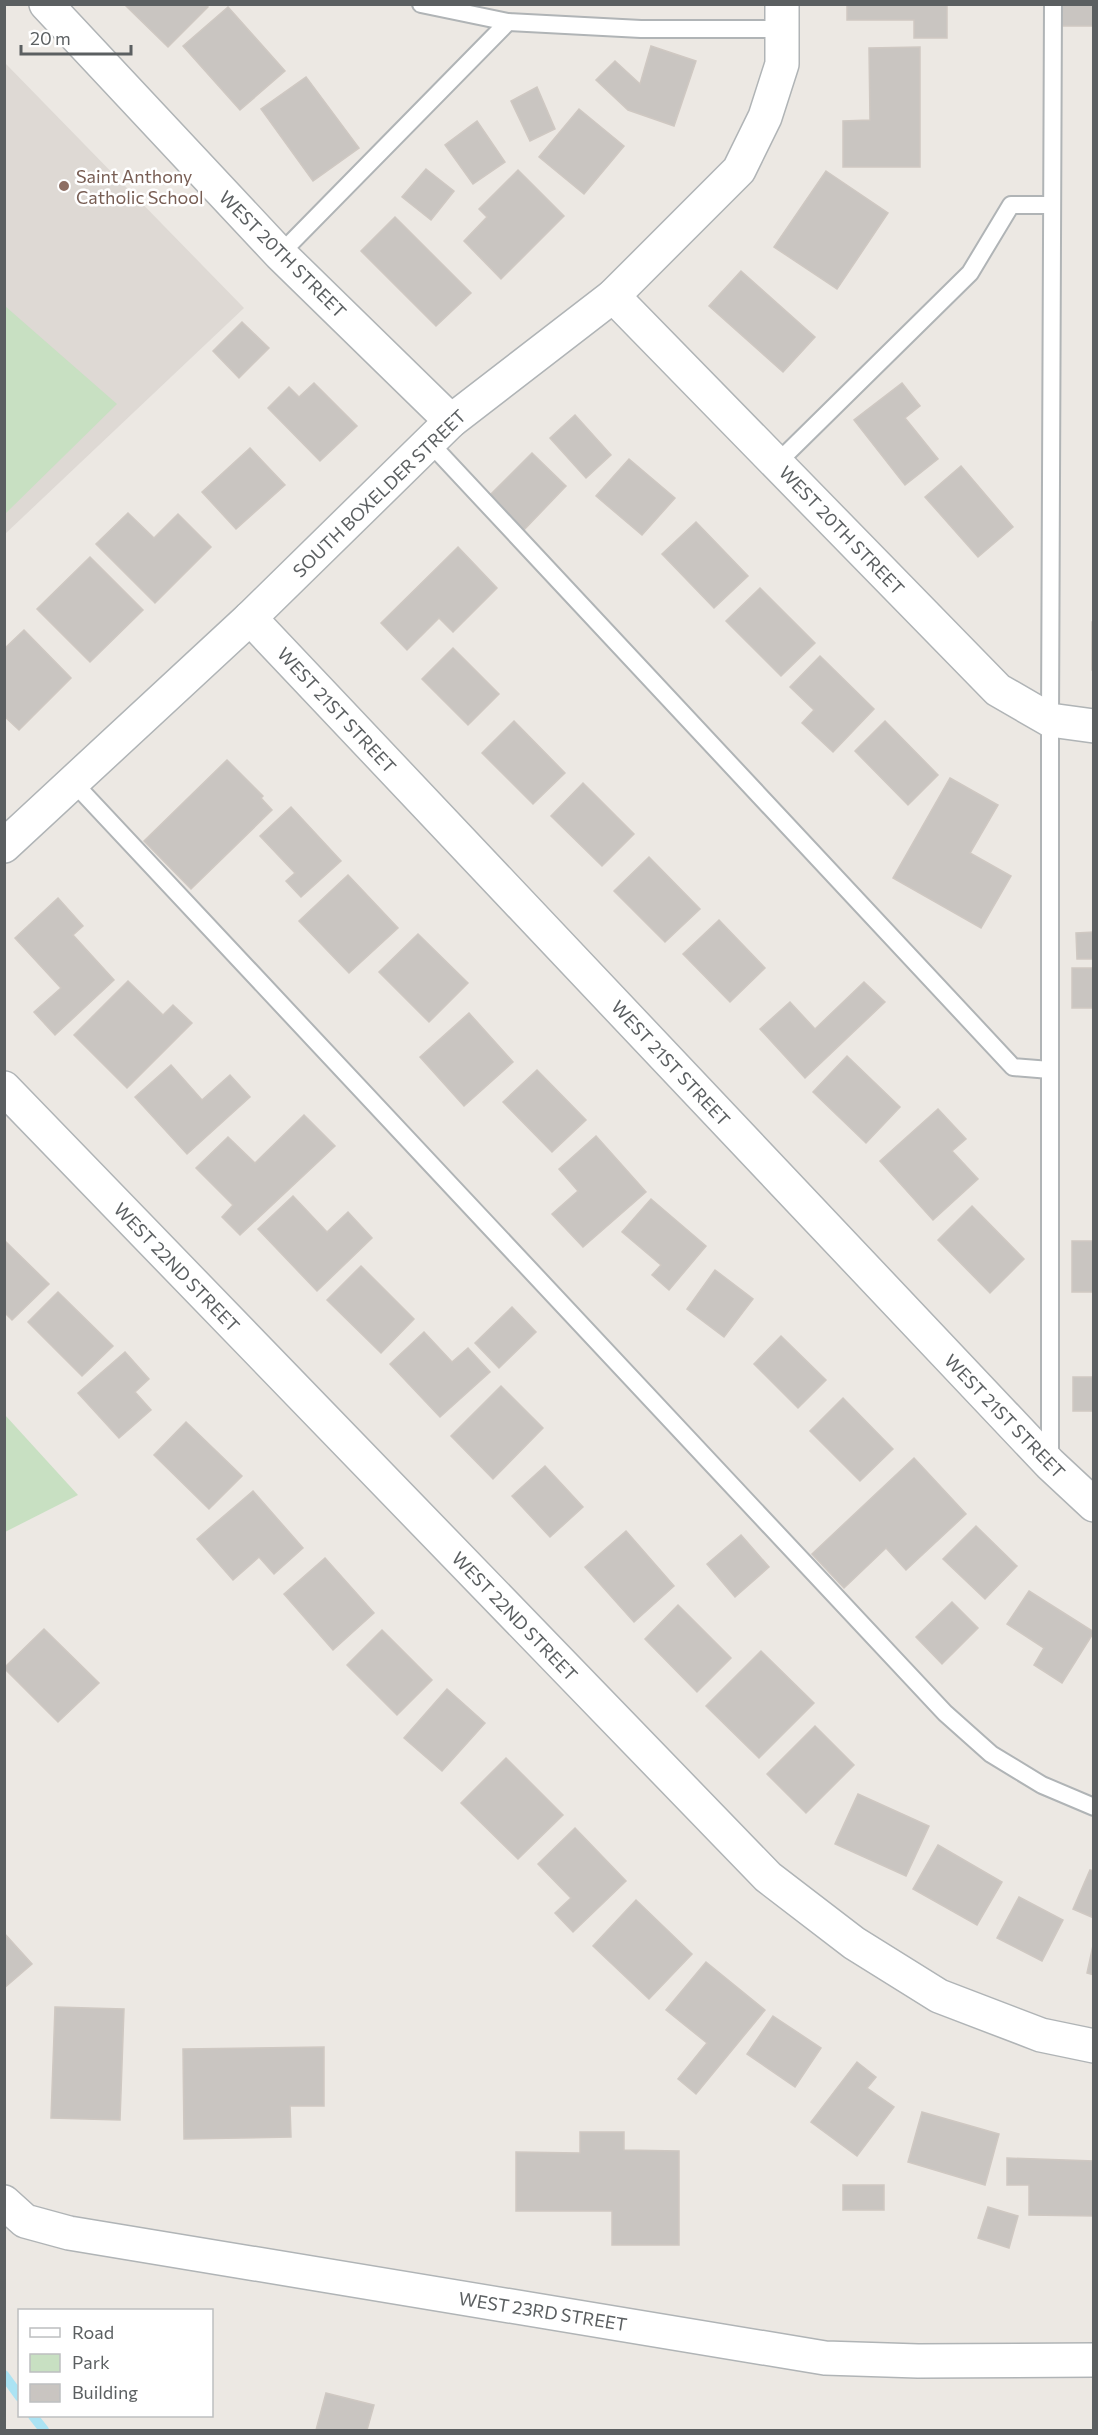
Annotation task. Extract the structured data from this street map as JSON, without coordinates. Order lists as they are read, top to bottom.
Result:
{
  "streets": {
    "street": [
      "WEST 20TH STREET",
      "SOUTH BOXELDER STREET",
      "WEST 21ST STREET",
      "WEST 22ND STREET",
      "WEST 23RD STREET"
    ]
  },
  "crossings": [
    ["WEST 20TH STREET", "SOUTH BOXELDER STREET"],
    ["SOUTH BOXELDER STREET", "WEST 21ST STREET"]
  ],
  "places": ["Saint Anthony Catholic School"],
  "legend": ["Road", "Park", "Building"],
  "scale_bar": "20 m"
}
